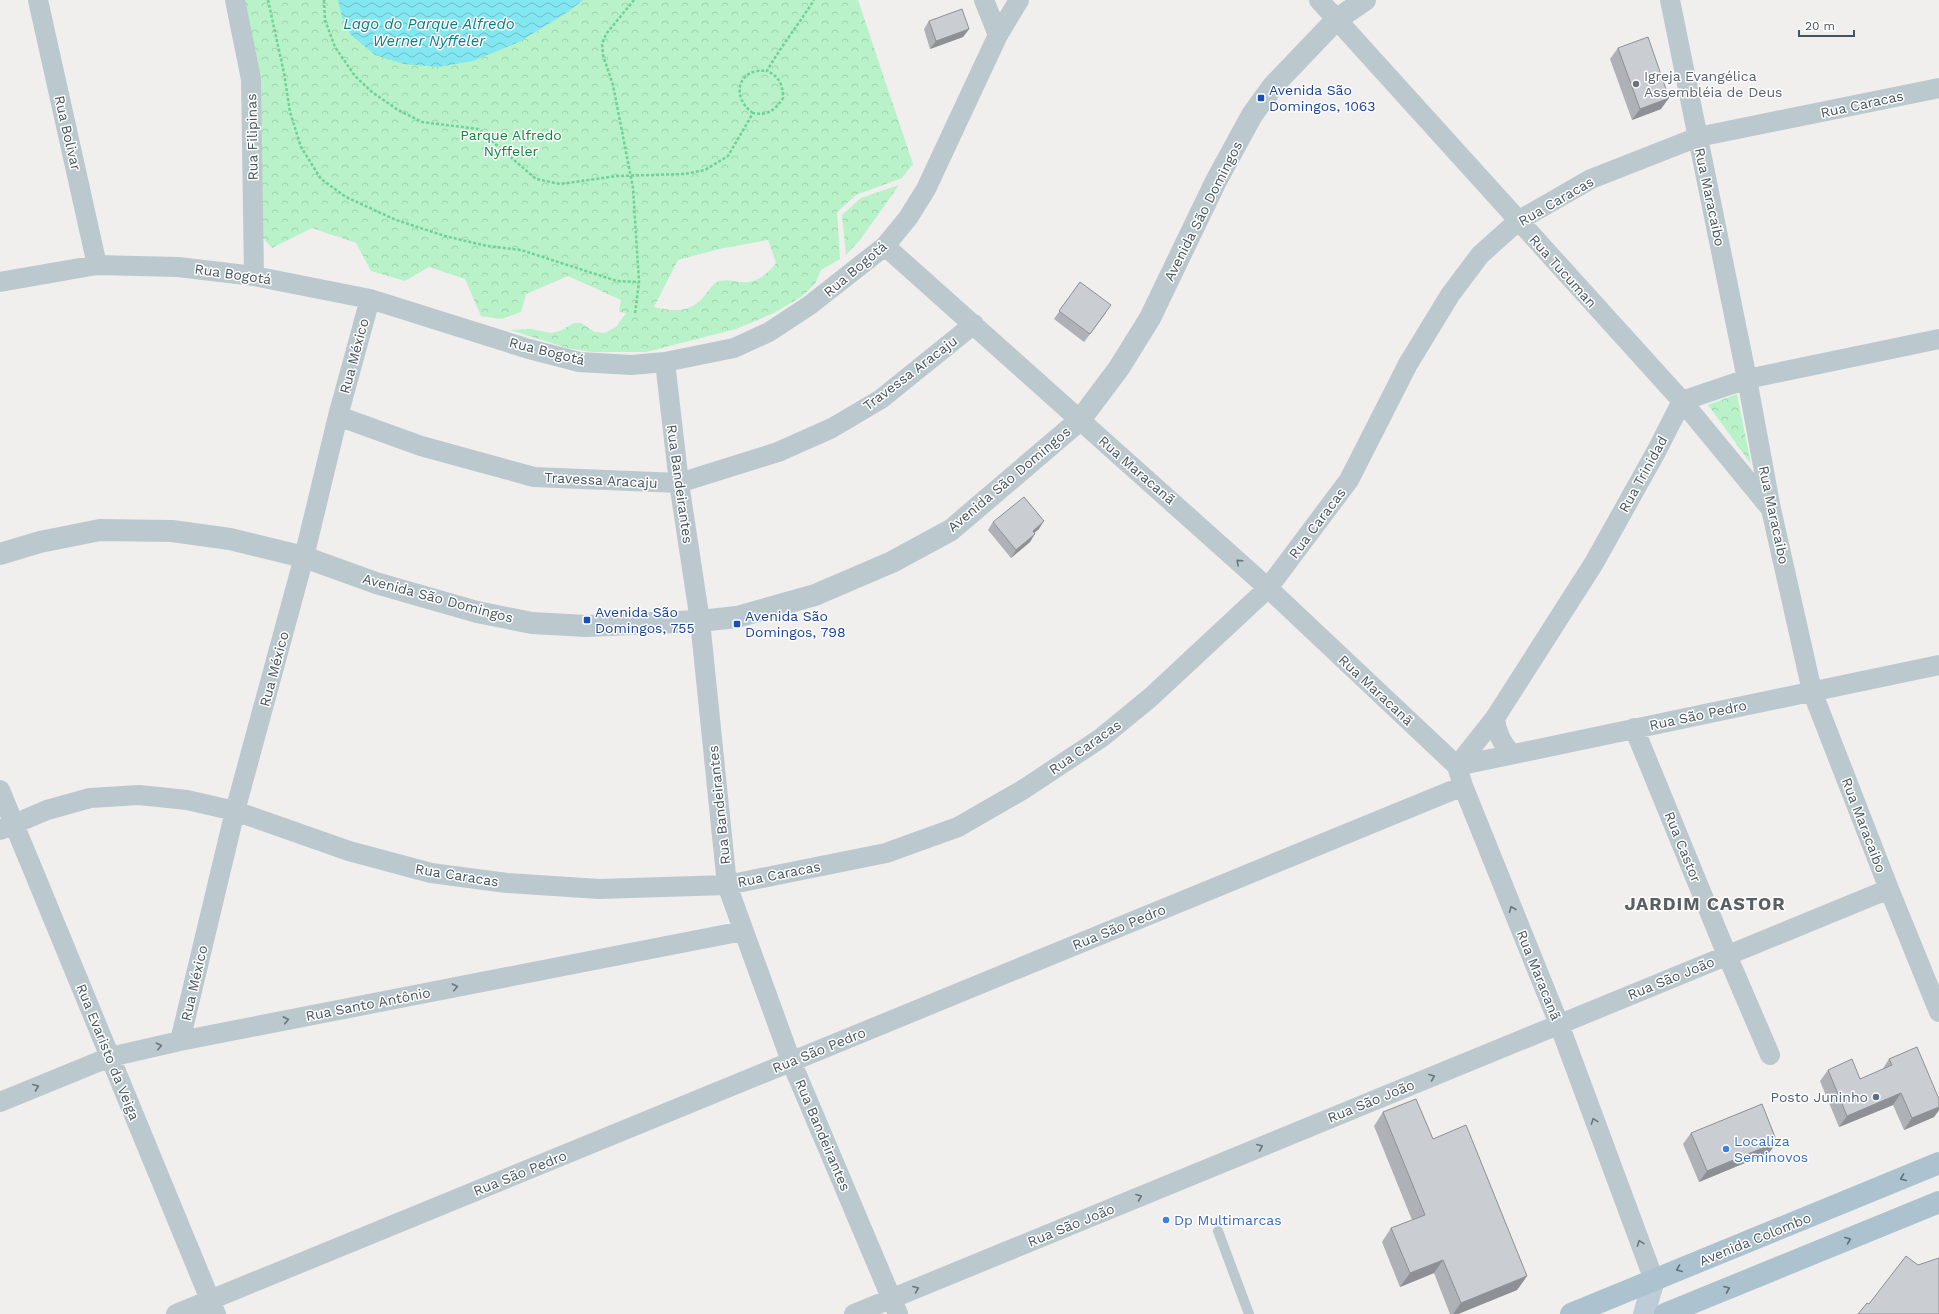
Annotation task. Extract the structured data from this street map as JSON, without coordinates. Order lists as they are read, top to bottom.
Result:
{
  "streets": {
    "main road": ["Avenida Colombo"],
    "street": [
      "Rua Caracas",
      "Rua Bolivar",
      "Rua Filipinas",
      "Rua Maracaibo",
      "Avenida São Domingos",
      "Rua Bogotá",
      "Rua Tucuman",
      "Rua México",
      "Travessa Aracaju",
      "Rua Maracanã",
      "Rua Trinidad",
      "Rua Bandeirantes",
      "Rua São Pedro",
      "Rua Castor",
      "Rua São João",
      "Rua Santo Antônio",
      "Rua Evaristo da Veiga"
    ]
  },
  "crossings": [
    ["Rua Caracas", "Rua Maracaibo"],
    ["Rua Caracas", "Rua Tucuman"],
    ["Rua Caracas", "Rua México"],
    ["Rua Caracas", "Rua Maracanã"],
    ["Rua Caracas", "Rua Bandeirantes"],
    ["Rua Caracas", "Rua Evaristo da Veiga"],
    ["Rua Bolivar", "Rua Bogotá"],
    ["Rua Filipinas", "Rua Bogotá"],
    ["Rua Maracaibo", "Rua Tucuman"],
    ["Rua Maracaibo", "Rua São Pedro"],
    ["Rua Maracaibo", "Rua São João"],
    ["Avenida São Domingos", "Rua Tucuman"],
    ["Avenida São Domingos", "Rua México"],
    ["Avenida São Domingos", "Rua Maracanã"],
    ["Avenida São Domingos", "Rua Bandeirantes"],
    ["Rua Bogotá", "Rua México"],
    ["Rua Bogotá", "Rua Maracanã"],
    ["Rua Bogotá", "Rua Bandeirantes"],
    ["Rua Tucuman", "Rua Trinidad"],
    ["Rua México", "Travessa Aracaju"],
    ["Rua México", "Rua Santo Antônio"],
    ["Travessa Aracaju", "Rua Maracanã"],
    ["Travessa Aracaju", "Rua Bandeirantes"],
    ["Rua Maracanã", "Rua Trinidad"],
    ["Rua Maracanã", "Rua São Pedro"],
    ["Rua Maracanã", "Rua São João"],
    ["Rua Maracanã", "Avenida Colombo"],
    ["Rua Trinidad", "Rua São Pedro"],
    ["Rua Bandeirantes", "Rua São Pedro"],
    ["Rua Bandeirantes", "Rua São João"],
    ["Rua Bandeirantes", "Rua Santo Antônio"],
    ["Rua São Pedro", "Rua Castor"],
    ["Rua São Pedro", "Rua Evaristo da Veiga"],
    ["Rua Castor", "Rua São João"],
    ["Rua Santo Antônio", "Rua Evaristo da Veiga"]
  ],
  "one_way": ["Rua Maracanã", "Rua São João", "Rua Santo Antônio"],
  "districts": ["JARDIM CASTOR"],
  "water": ["Lago do Parque Alfredo Werner Nyffeler"],
  "parks": ["Parque Alfredo Nyffeler"],
  "places": {
    "other": [
      "Igreja Evangélica Assembléia de Deus",
      "Posto Juninho",
      "Localiza Seminovos",
      "Dp Multimarcas"
    ],
    "transit": ["Avenida São Domingos, 1063", "Avenida São Domingos, 755", "Avenida São Domingos, 798"]
  },
  "scale_bar": "20 m"
}
